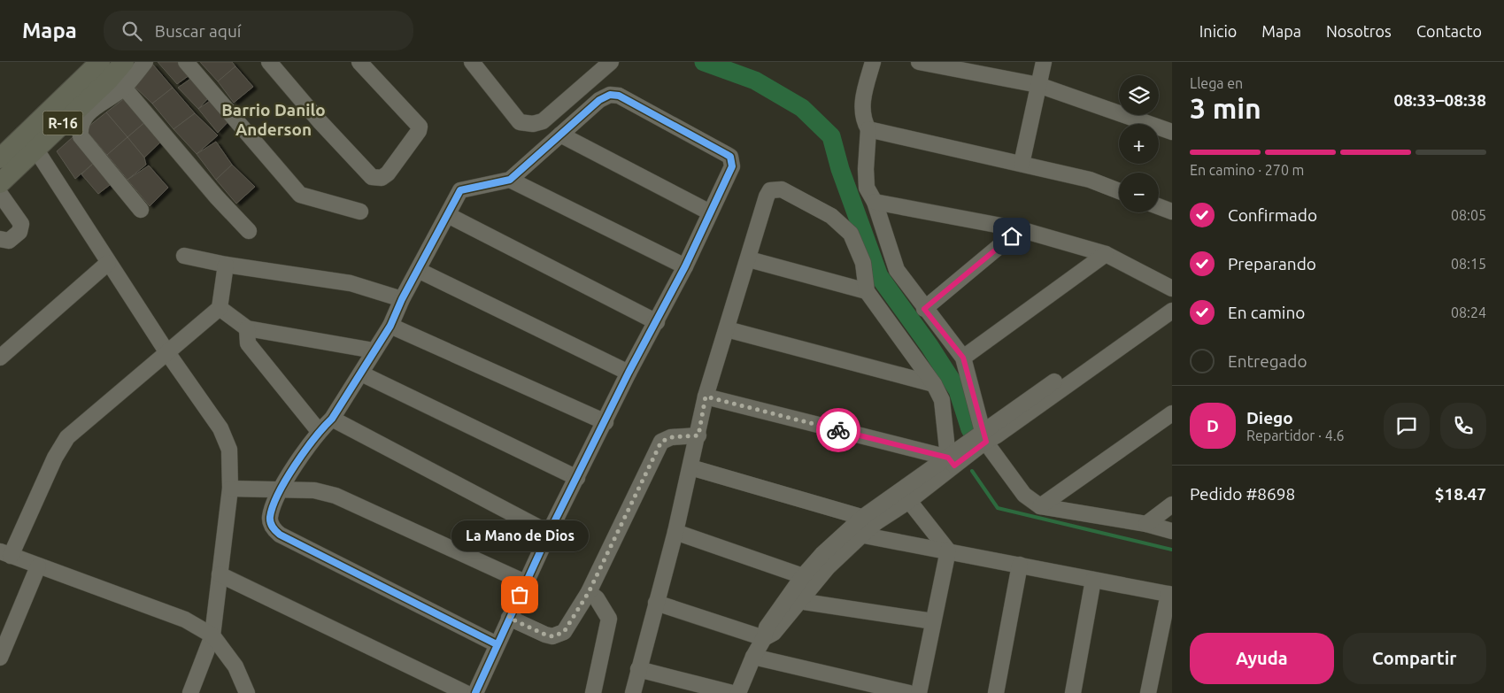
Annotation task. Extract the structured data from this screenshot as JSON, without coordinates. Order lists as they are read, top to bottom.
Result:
{
  "streets": {
    "main road": ["R-16"]
  },
  "districts": ["Barrio Danilo Anderson"],
  "places": ["La Mano de Dios"],
  "page": {
    "header": "Mapa",
    "search": "Buscar aquí",
    "nav": [
      "Inicio",
      "Mapa",
      "Nosotros",
      "Contacto"
    ],
    "heading": ["3 min", "Llega en", "08:33–08:38"],
    "panel": [
      "Diego",
      "Repartidor · 4.6",
      "Pedido #8698",
      "$18.47"
    ],
    "map_buttons": ["+", "−"],
    "bar": "En camino · 270 m",
    "list": [
      ["Confirmado", "08:05"],
      ["Preparando", "08:15"],
      ["En camino", "08:24"],
      "Entregado"
    ],
    "round": "D",
    "bubble": "La Mano de Dios",
    "buttons": ["Ayuda", "Compartir"]
  }
}
